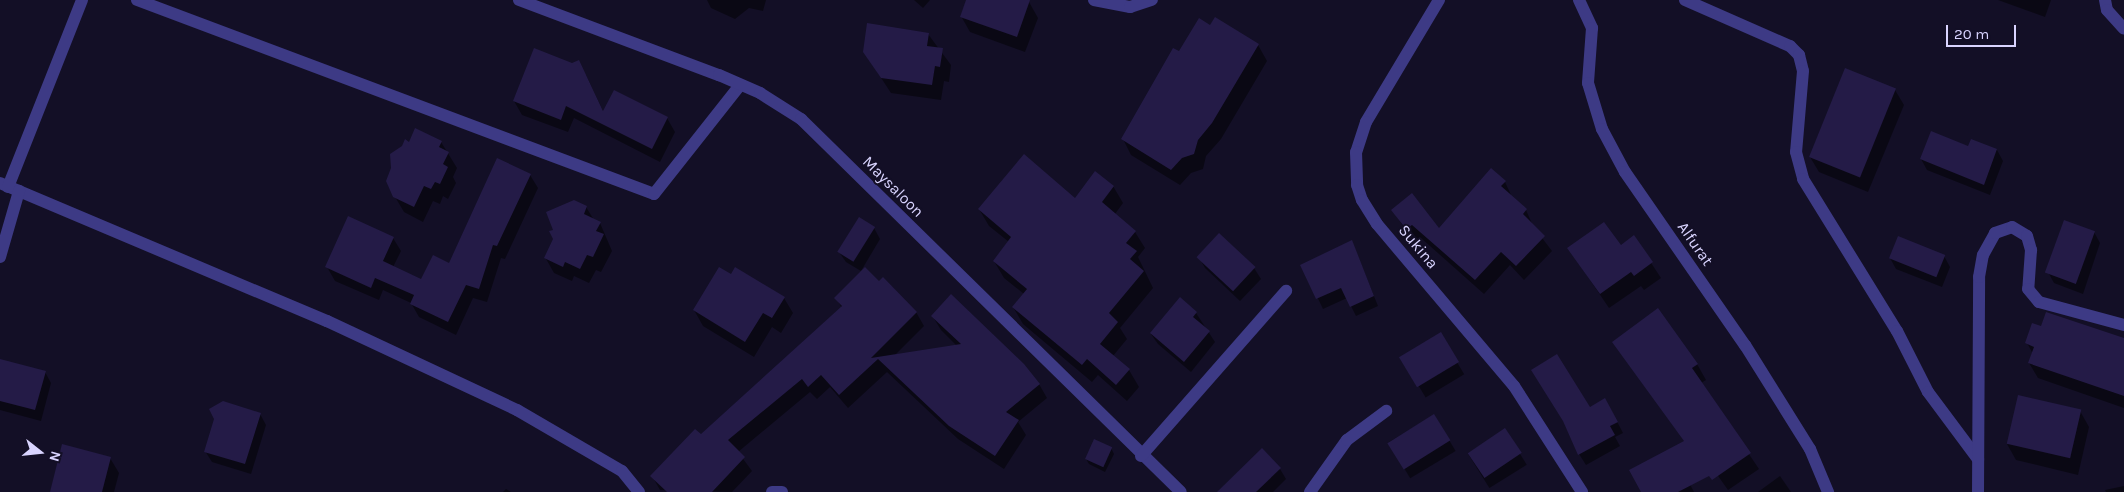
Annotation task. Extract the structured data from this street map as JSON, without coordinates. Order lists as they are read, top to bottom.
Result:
{
  "streets": {
    "street": ["Maysaloon", "Alfurat", "Sukina"]
  },
  "scale_bar": "20 m",
  "north": "right"
}
